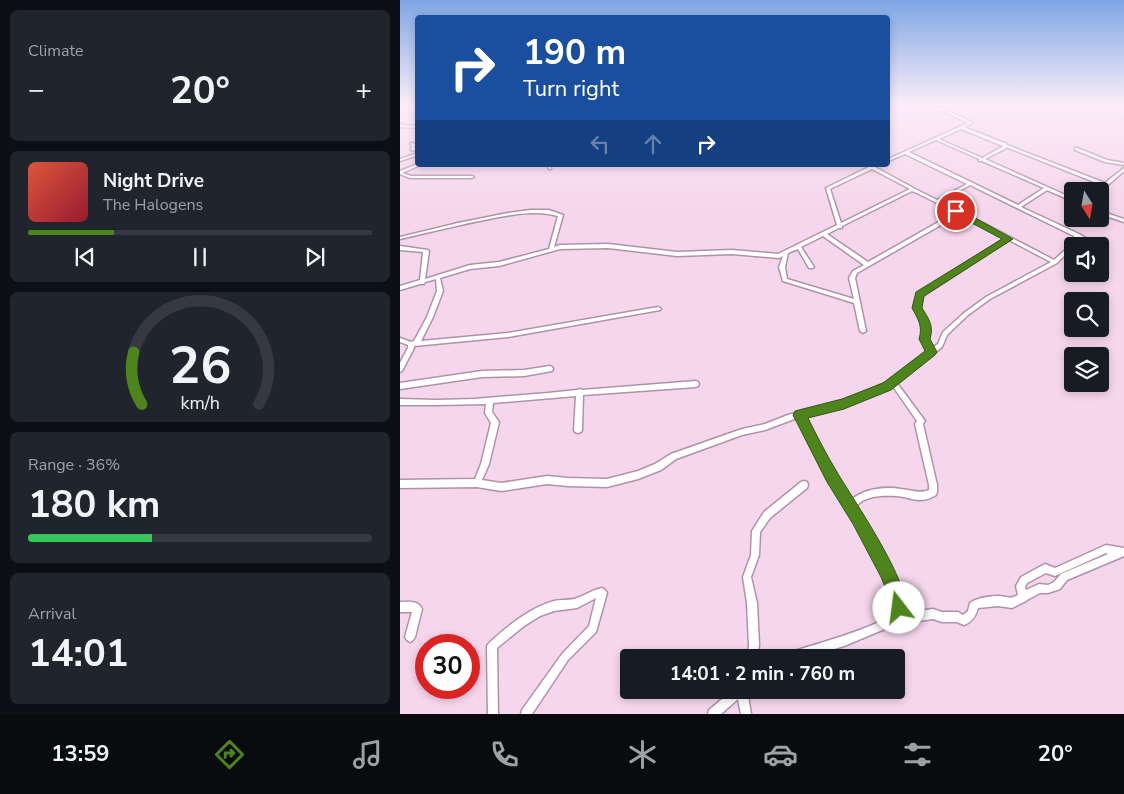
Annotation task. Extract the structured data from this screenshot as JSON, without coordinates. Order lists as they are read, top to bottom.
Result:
{
  "north": "bottom",
  "page": {
    "tile": [
      "Climate",
      ["Range · 36%", "180 km"],
      ["Arrival", "14:01"]
    ],
    "turn": ["190 m", "Turn right"],
    "heat": ["−", "20°", "+"],
    "song": ["Night Drive", "The Halogens"],
    "limit": "30",
    "trip": "14:01 · 2 min · 760 m",
    "tabs": ["13:59", "20°"],
    "gauge": ["26", "km/h"]
  }
}
